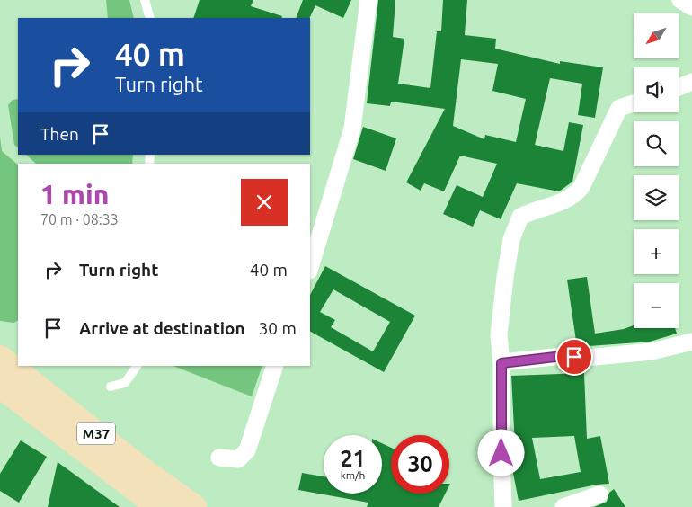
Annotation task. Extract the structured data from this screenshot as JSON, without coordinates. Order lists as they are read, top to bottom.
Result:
{
  "streets": {
    "main road": ["M37"]
  },
  "north": "bottom left",
  "page": {
    "map_buttons": ["+", "−"],
    "turn": ["40 m", "Turn right"],
    "then": "Then",
    "heading": ["1 min", "70 m · 08:33"],
    "list": [
      {
        "name": "Turn right",
        "value": "40 m"
      },
      {
        "name": "Arrive at destination",
        "value": "30 m"
      }
    ],
    "speed": "21 km/h",
    "limit": "30"
  }
}
